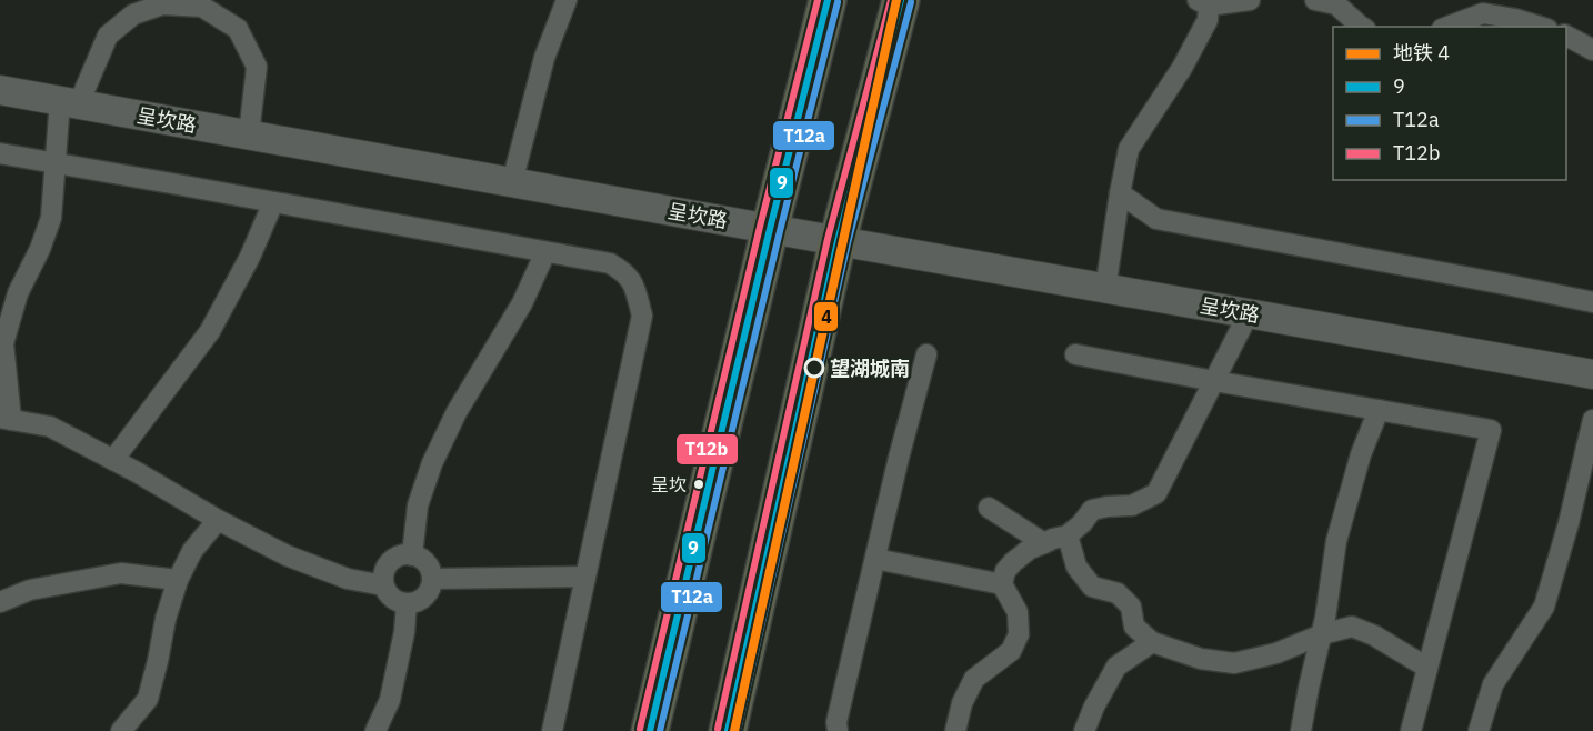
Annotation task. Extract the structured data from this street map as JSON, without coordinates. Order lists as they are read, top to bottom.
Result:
{
  "streets": {
    "street": ["呈坎路"]
  },
  "places": ["望湖城南", "呈坎"],
  "lines": [
    "metro line 4",
    "transit line 9",
    "transit line T12b",
    "transit line T12a"
  ],
  "legend": [
    "地铁 4",
    "9",
    "T12a",
    "T12b"
  ]
}
